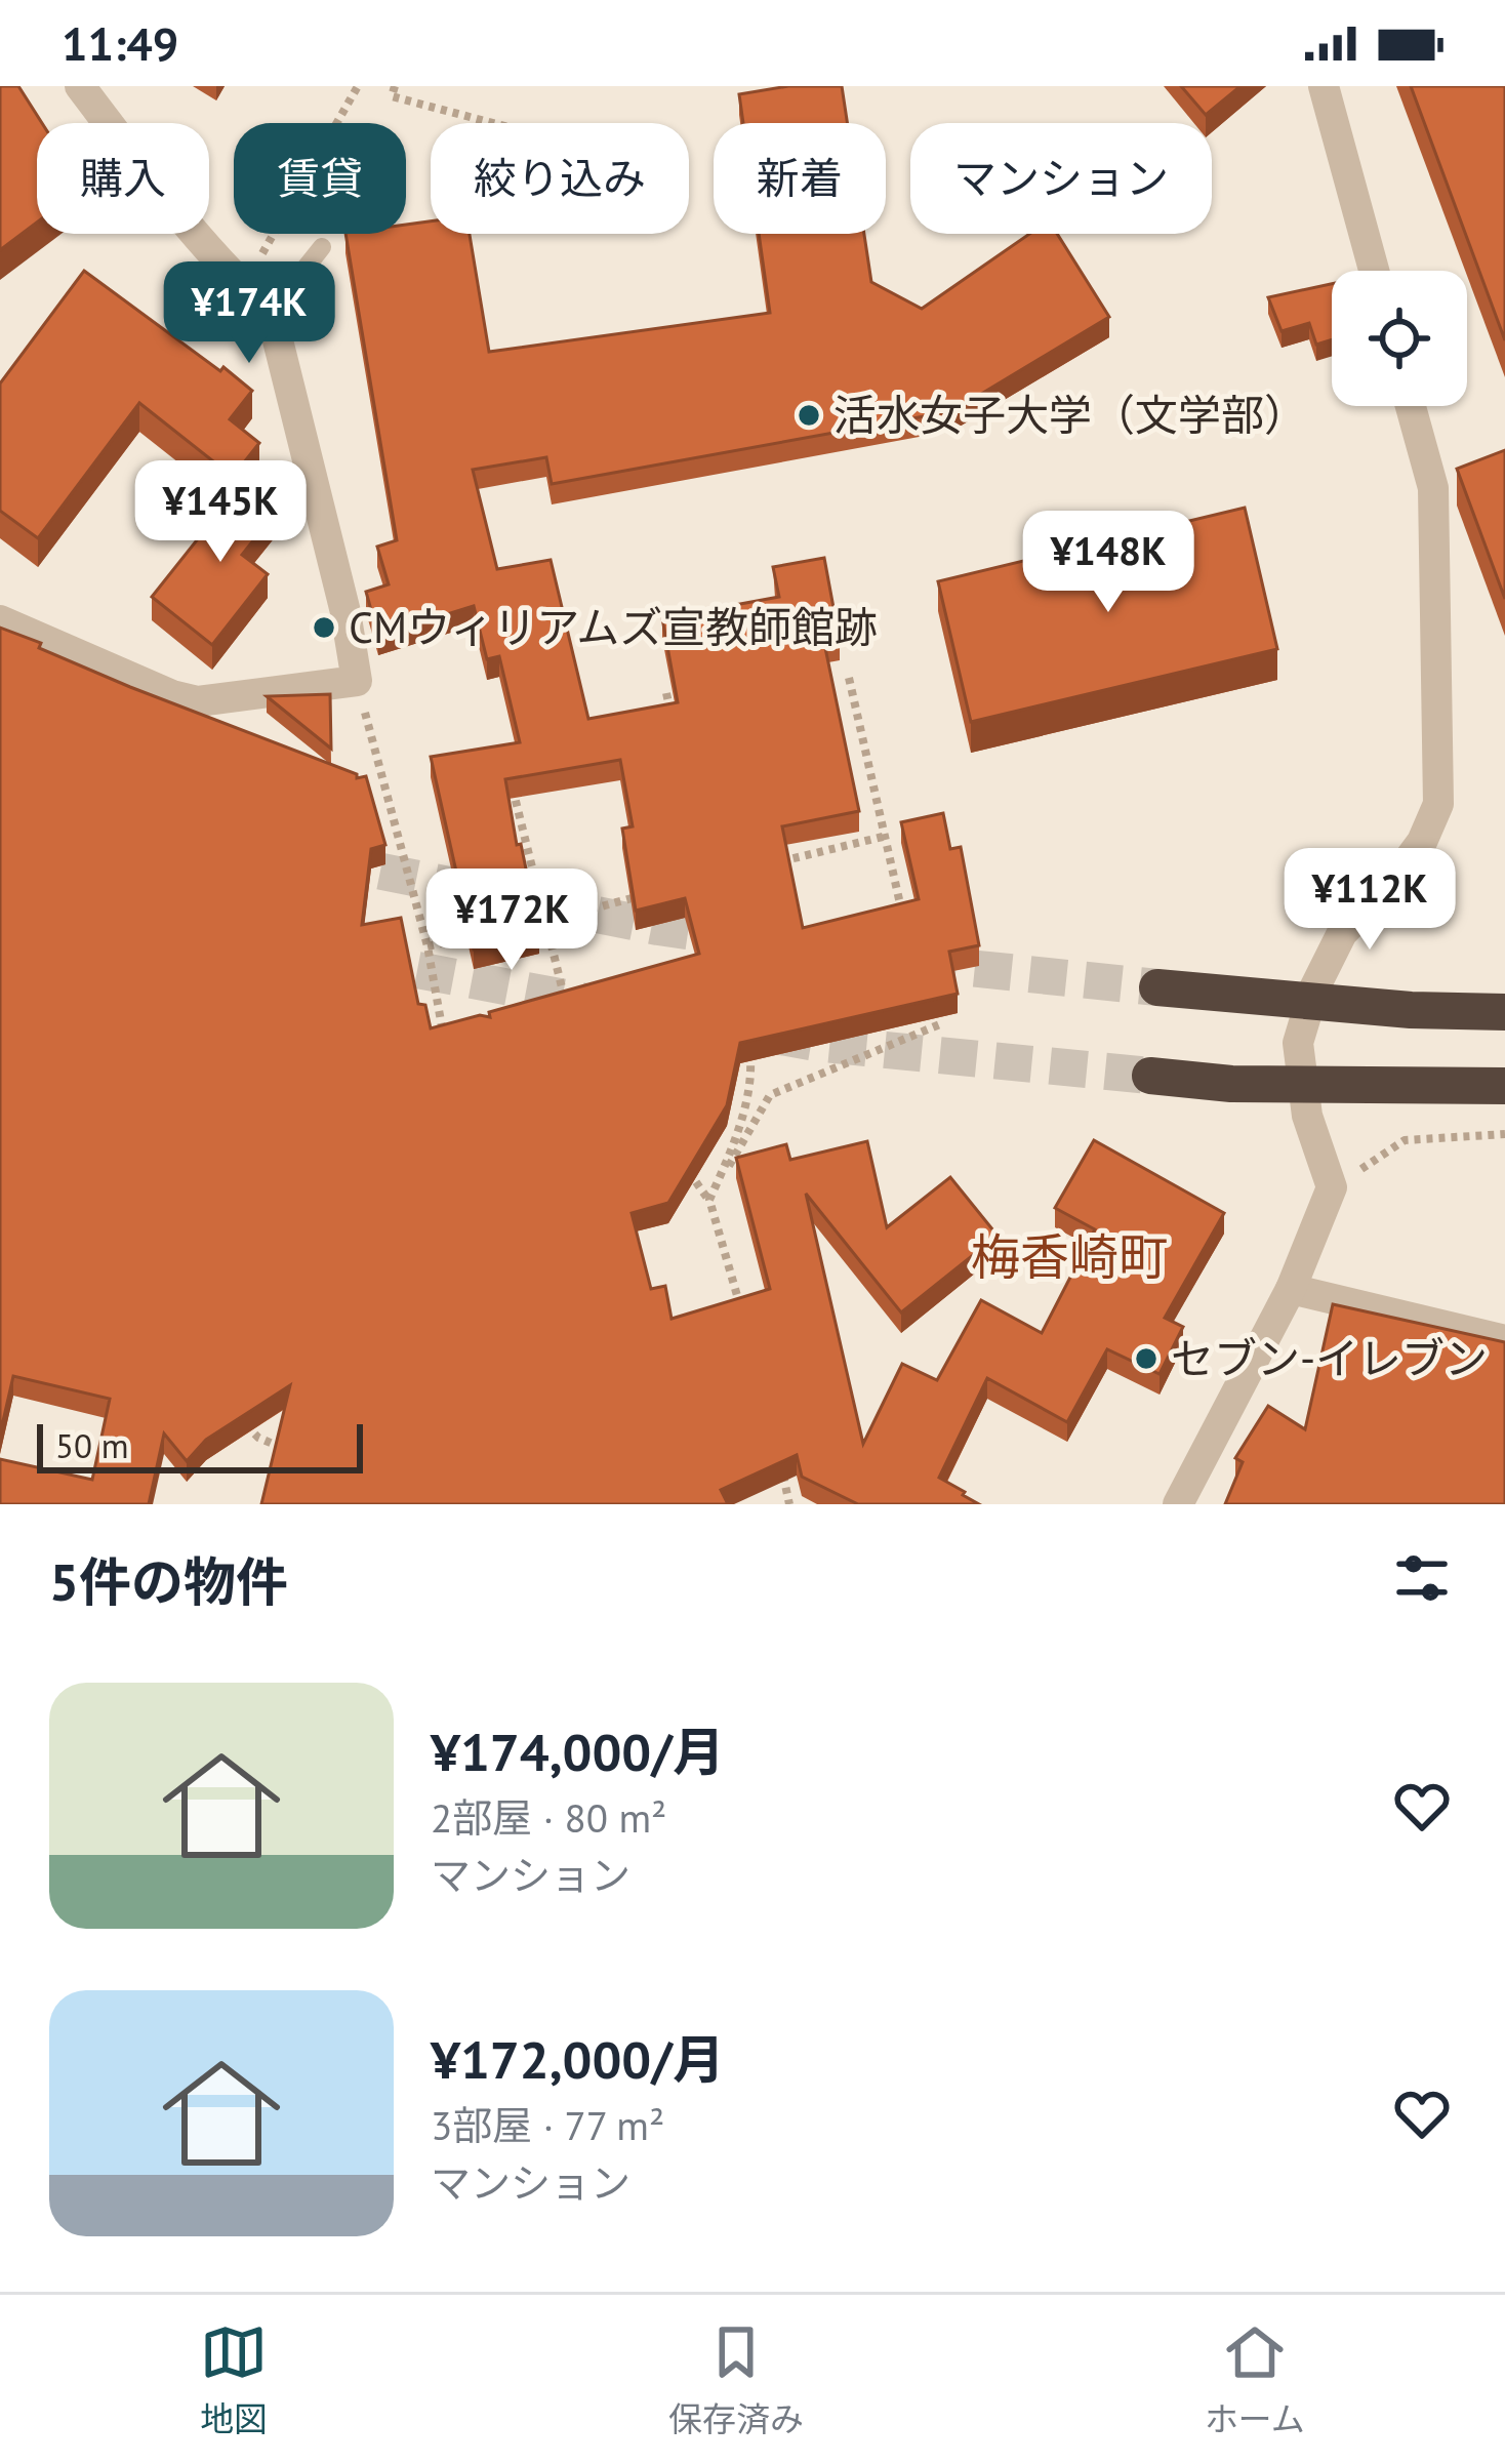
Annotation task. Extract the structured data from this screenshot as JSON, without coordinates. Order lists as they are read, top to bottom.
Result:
{
  "districts": ["梅香崎町"],
  "places": ["活水女子大学（文学部）", "CMウィリアムズ宣教師館跡", "セブン-イレブン"],
  "scale_bar": "50 m",
  "page": {
    "status": "11:49",
    "chip": [
      "購入",
      "賃貸",
      "絞り込み",
      "新着",
      "マンション"
    ],
    "price": [
      "¥174K",
      "¥145K",
      "¥148K",
      "¥112K",
      "¥172K"
    ],
    "scale": "50 m",
    "heading": "5件の物件",
    "list": [
      {
        "name": "¥174,000/月",
        "note": "2部屋 · 80 m² · マンション"
      },
      {
        "name": "¥172,000/月",
        "note": "3部屋 · 77 m² · マンション"
      }
    ],
    "tabs": ["地図", "保存済み", "ホーム"]
  }
}
